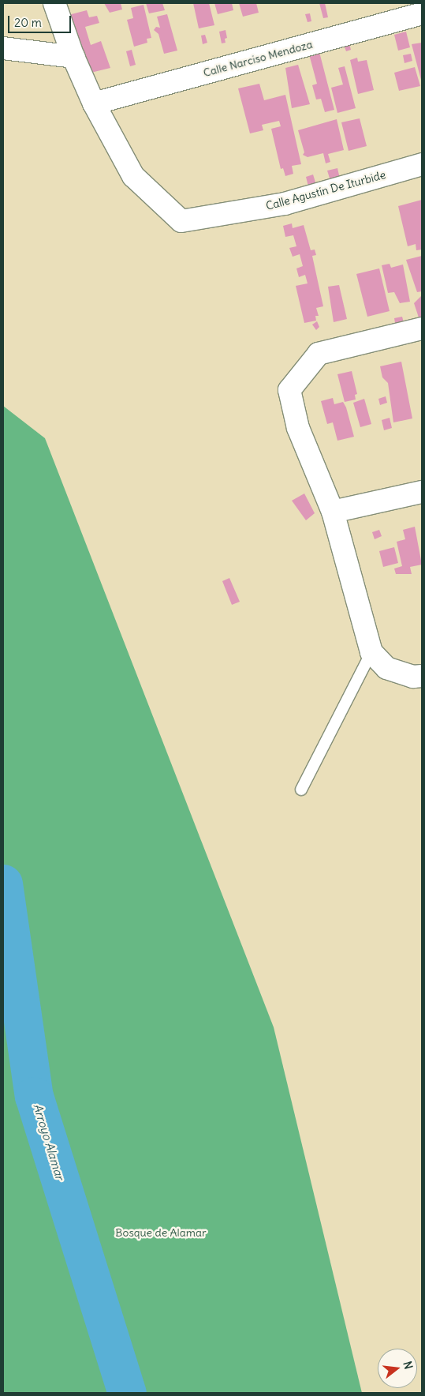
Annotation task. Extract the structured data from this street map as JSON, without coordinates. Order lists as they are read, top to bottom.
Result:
{
  "streets": {
    "street": ["Calle Narciso Mendoza", "Calle Agustín De Iturbide"]
  },
  "crossings": [
    ["Calle Narciso Mendoza", "Calle Agustín De Iturbide"]
  ],
  "water": ["Arroyo Alamar"],
  "parks": ["Bosque de Alamar"],
  "scale_bar": "20 m",
  "north": "right"
}
